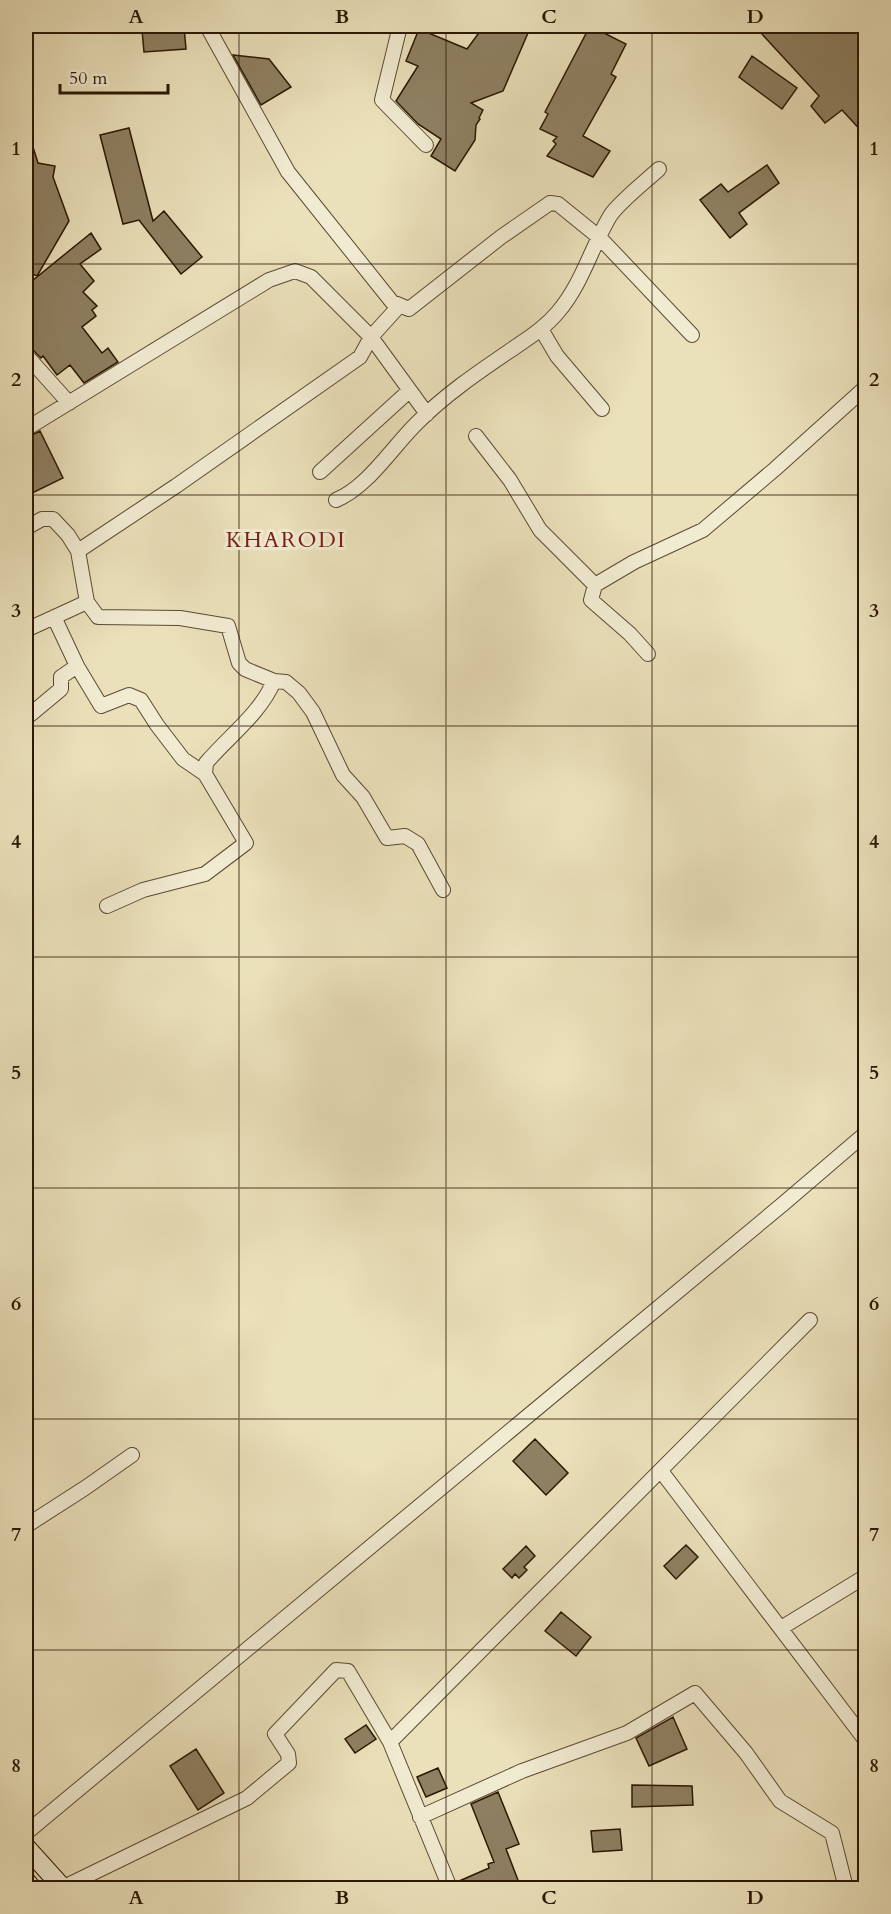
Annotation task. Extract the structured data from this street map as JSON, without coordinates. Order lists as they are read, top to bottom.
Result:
{
  "districts": ["KHARODI"],
  "scale_bar": "50 m",
  "grid": {
    "columns": [
      "A",
      "B",
      "C",
      "D"
    ],
    "rows": [
      "1",
      "2",
      "3",
      "4",
      "5",
      "6",
      "7",
      "8"
    ]
  }
}
